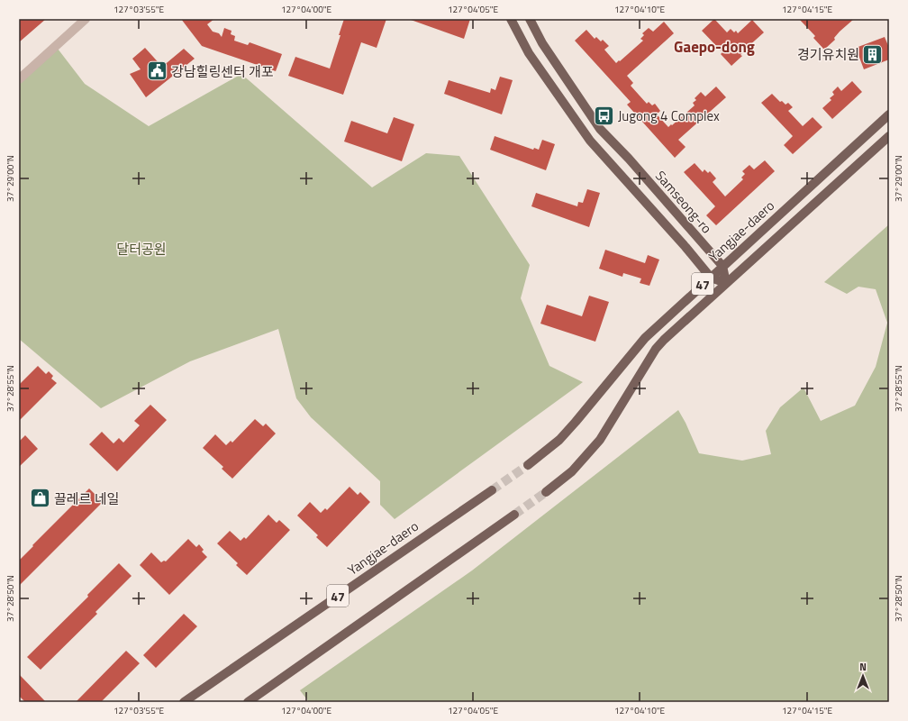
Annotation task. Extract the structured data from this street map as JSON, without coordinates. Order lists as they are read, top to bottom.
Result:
{
  "streets": {
    "main road": ["Samseong-ro", "Yangjae-daero", "47"]
  },
  "crossings": [
    ["Samseong-ro", "Yangjae-daero"]
  ],
  "districts": ["Gaepo-dong"],
  "parks": ["달터공원"],
  "places": {
    "building": ["경기유치원"],
    "public building": ["강남힐링센터 개포"],
    "bus stop": ["Jugong 4 Complex"],
    "shop": ["끌레르 네일"]
  },
  "north": "top",
  "coordinates": [
    "127°03'55\"E",
    "127°04'00\"E",
    "127°04'05\"E",
    "127°04'10\"E",
    "127°04'15\"E",
    "37°29'00\"N",
    "37°28'55\"N",
    "37°28'50\"N"
  ]
}
